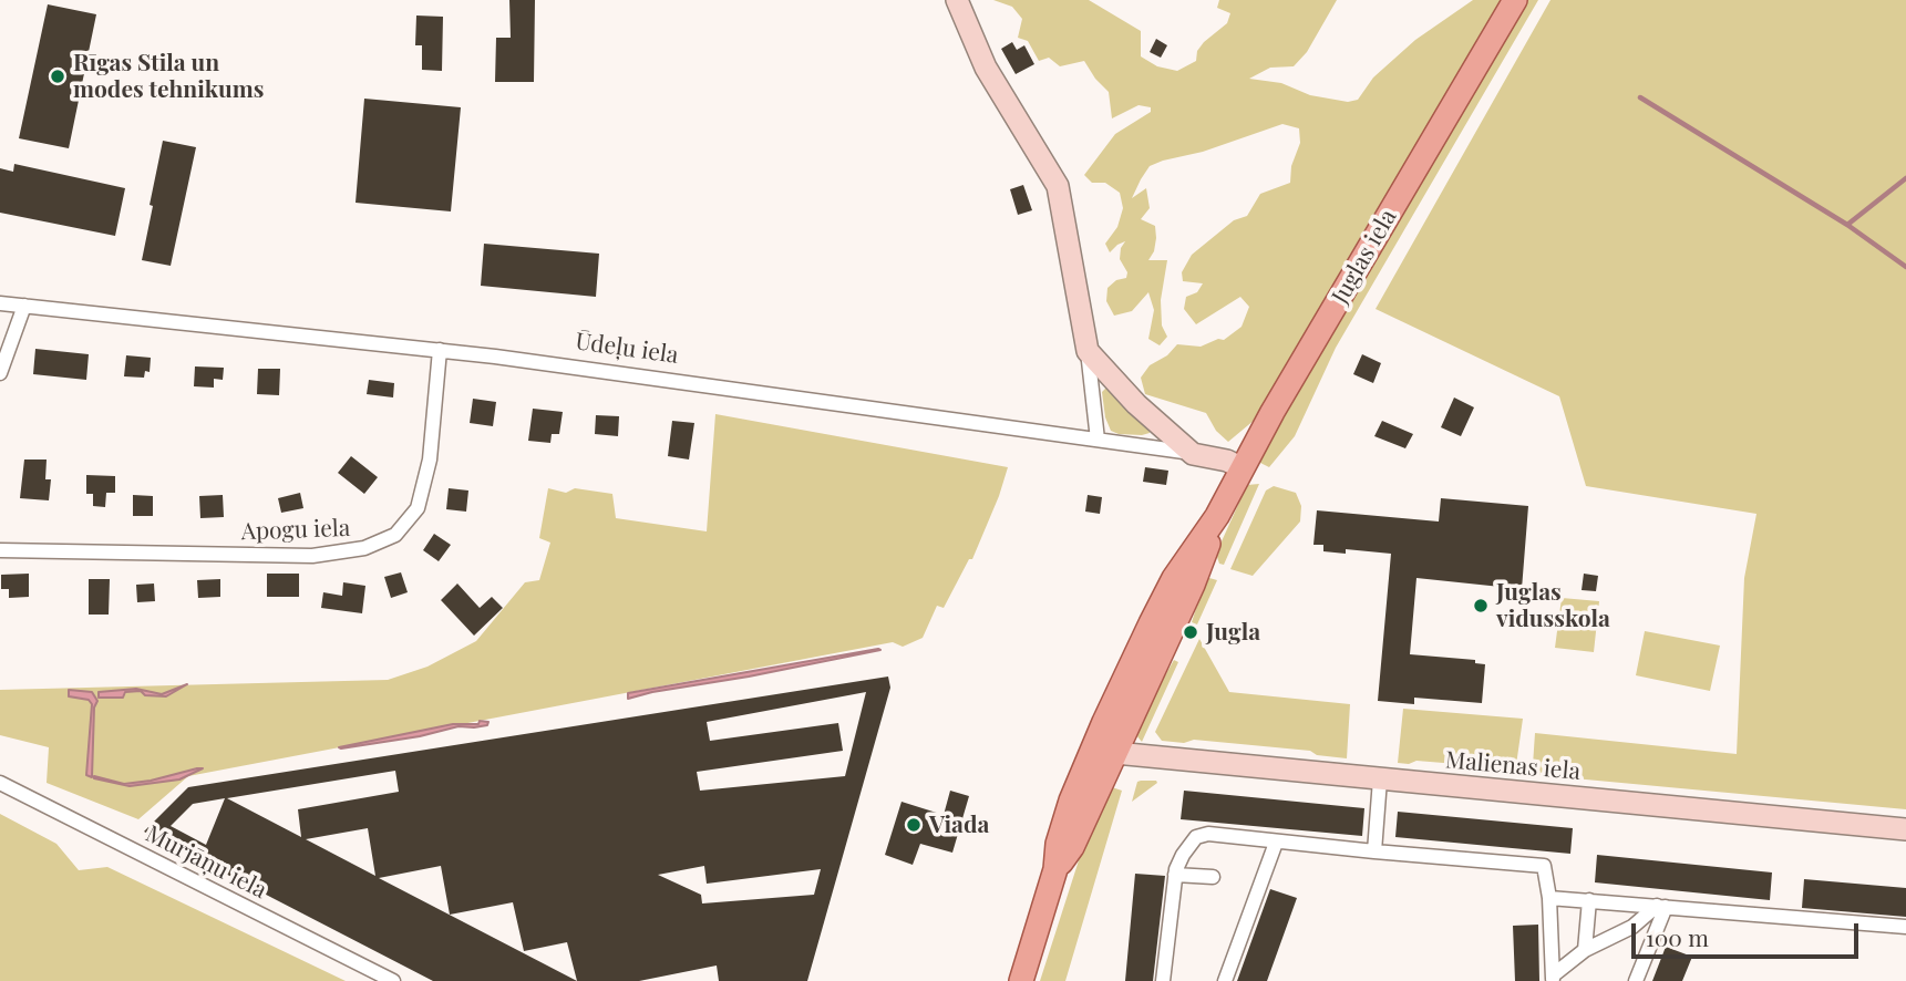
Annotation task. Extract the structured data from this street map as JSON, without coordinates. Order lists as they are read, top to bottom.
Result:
{
  "streets": {
    "main road": ["Juglas iela"],
    "street": [
      "Ūdeļu iela",
      "Apogu iela",
      "Malienas iela",
      "Murjāņu iela"
    ]
  },
  "crossings": [
    ["Juglas iela", "Ūdeļu iela"],
    ["Juglas iela", "Malienas iela"],
    ["Ūdeļu iela", "Apogu iela"]
  ],
  "places": [
    "Rīgas Stila un modes tehnikums",
    "Juglas vidusskola",
    "Jugla",
    "Viada"
  ],
  "scale_bar": "100 m"
}
